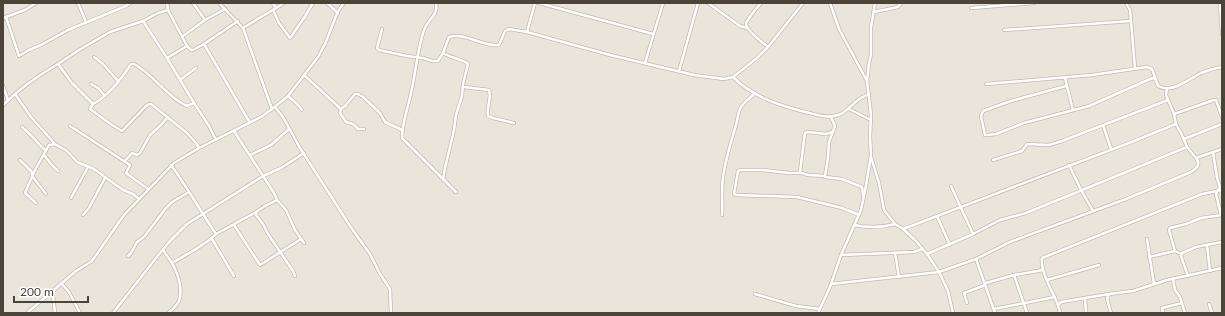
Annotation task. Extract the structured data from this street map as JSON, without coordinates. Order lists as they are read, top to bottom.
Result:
{
  "scale_bar": "200 m"
}
